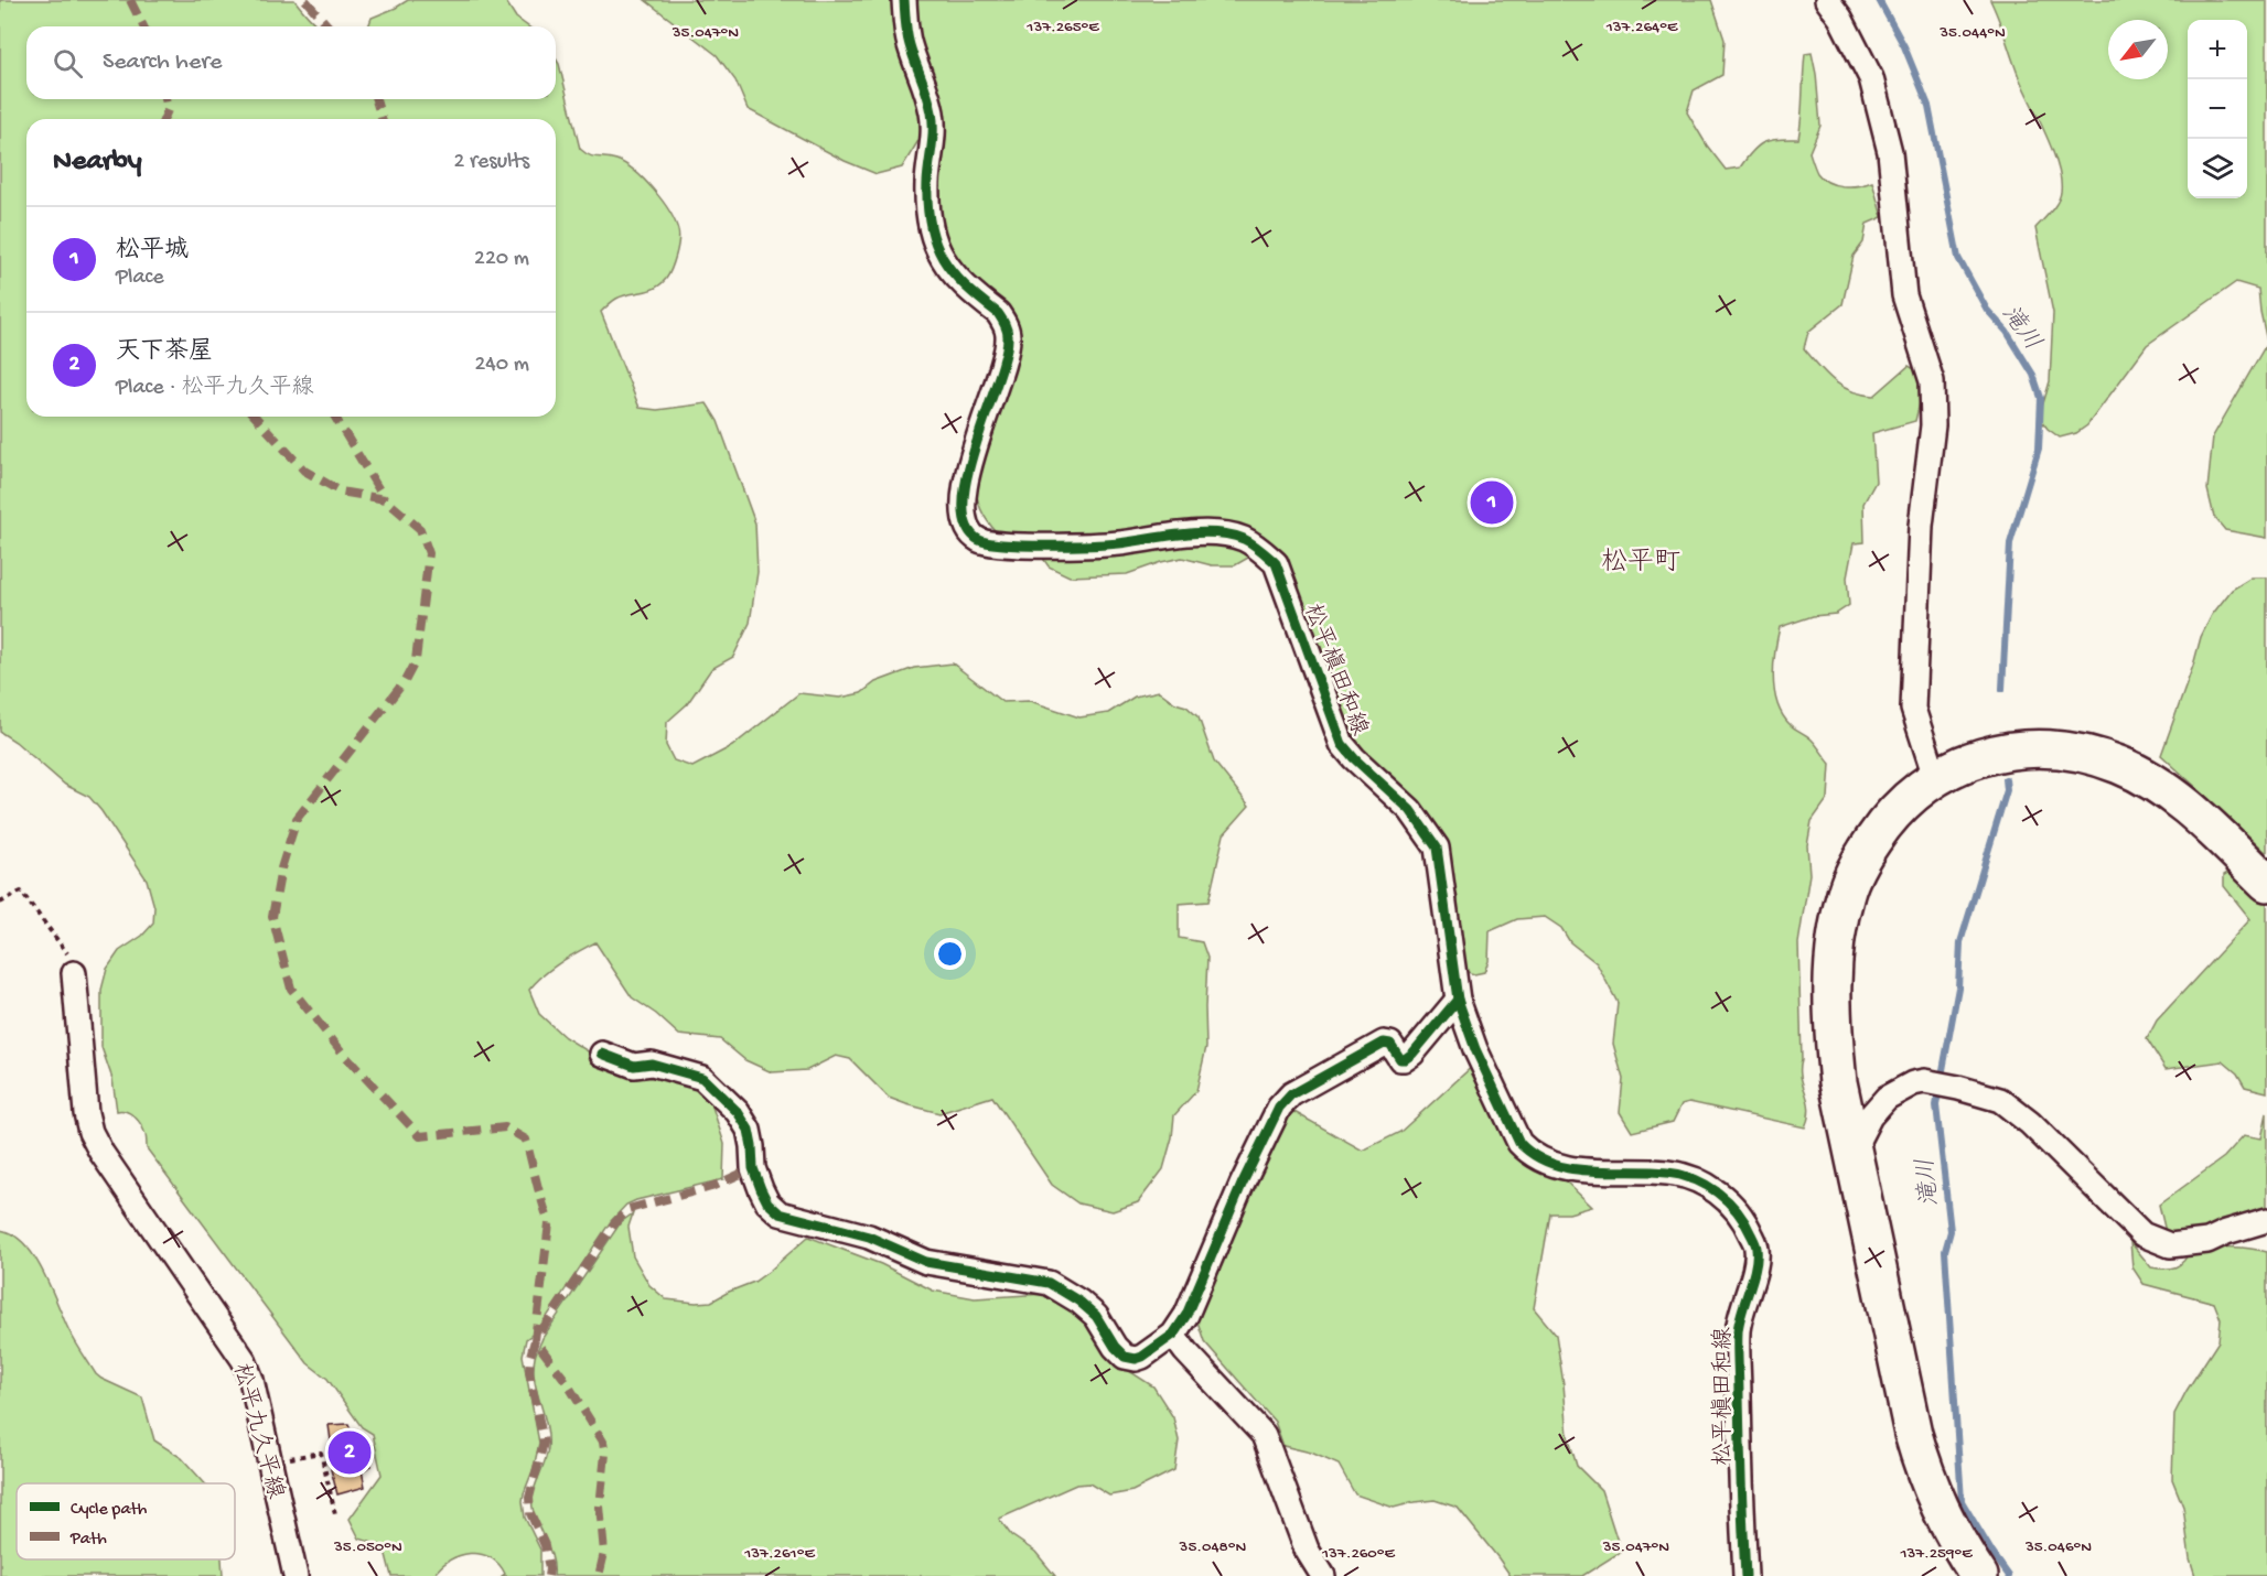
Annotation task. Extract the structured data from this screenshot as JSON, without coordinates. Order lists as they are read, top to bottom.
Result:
{
  "streets": {
    "street": ["松平槇田和線", "松平九久平線"]
  },
  "districts": ["松平町"],
  "water": ["滝川"],
  "legend": ["Cycle path", "Path"],
  "north": "bottom left",
  "page": {
    "map_buttons": ["+", "−"],
    "search": "Search here",
    "heading": ["Nearby", "2 results"],
    "list": [
      {
        "mark": "1",
        "name": "松平城",
        "note": "Place",
        "value": "220 m"
      },
      {
        "mark": "2",
        "name": "天下茶屋",
        "note": "Place · 松平九久平線",
        "value": "240 m"
      }
    ],
    "pins": ["1", "2"]
  },
  "coordinates": [
    "137.265°E",
    "137.264°E",
    "35.044°N",
    "35.047°N",
    "35.050°N",
    "35.048°N",
    "35.046°N",
    "137.261°E",
    "137.260°E",
    "137.259°E"
  ]
}
